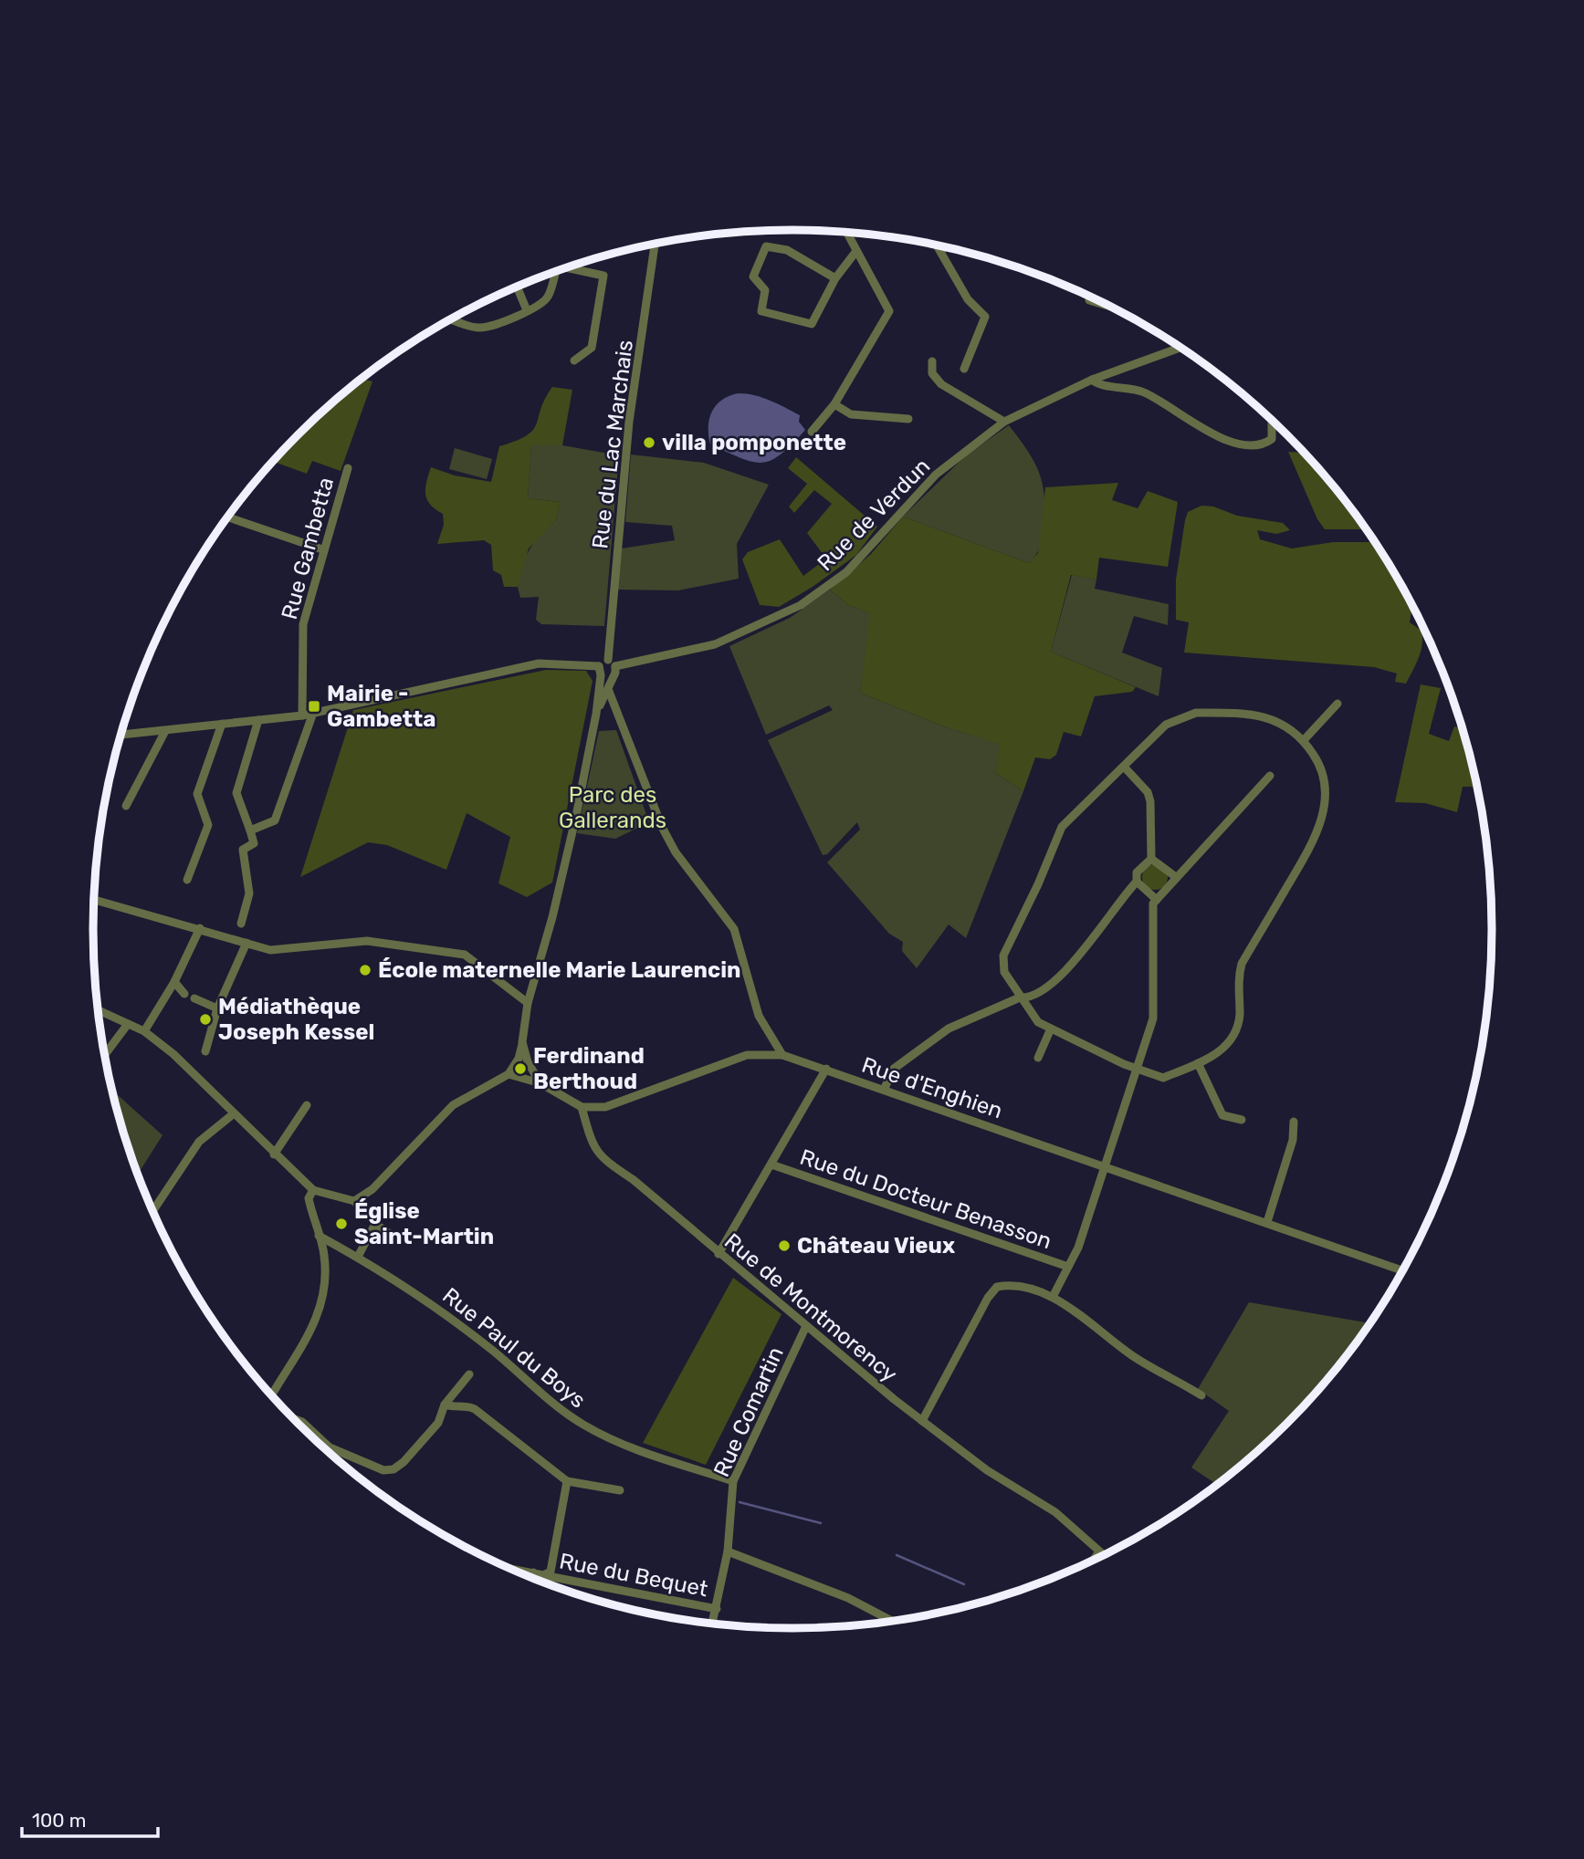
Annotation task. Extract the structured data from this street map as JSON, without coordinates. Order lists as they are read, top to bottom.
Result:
{
  "streets": {
    "street": [
      "Rue du Lac Marchais",
      "Rue de Verdun",
      "Rue Gambetta",
      "Rue d'Enghien",
      "Rue du Docteur Benasson",
      "Rue de Montmorency",
      "Rue Paul du Boys",
      "Rue Comartin",
      "Rue du Bequet"
    ]
  },
  "crossings": [
    ["Rue d'Enghien", "Rue de Montmorency"],
    ["Rue de Montmorency", "Rue Comartin"],
    ["Rue Paul du Boys", "Rue Comartin"],
    ["Rue Comartin", "Rue du Bequet"]
  ],
  "parks": ["Parc des Gallerands"],
  "places": {
    "other": [
      "villa pomponette",
      "École maternelle Marie Laurencin",
      "Médiathèque Joseph Kessel",
      "Ferdinand Berthoud",
      "Église Saint-Martin",
      "Château Vieux"
    ],
    "transit": ["Mairie - Gambetta"]
  },
  "scale_bar": "100 m"
}
